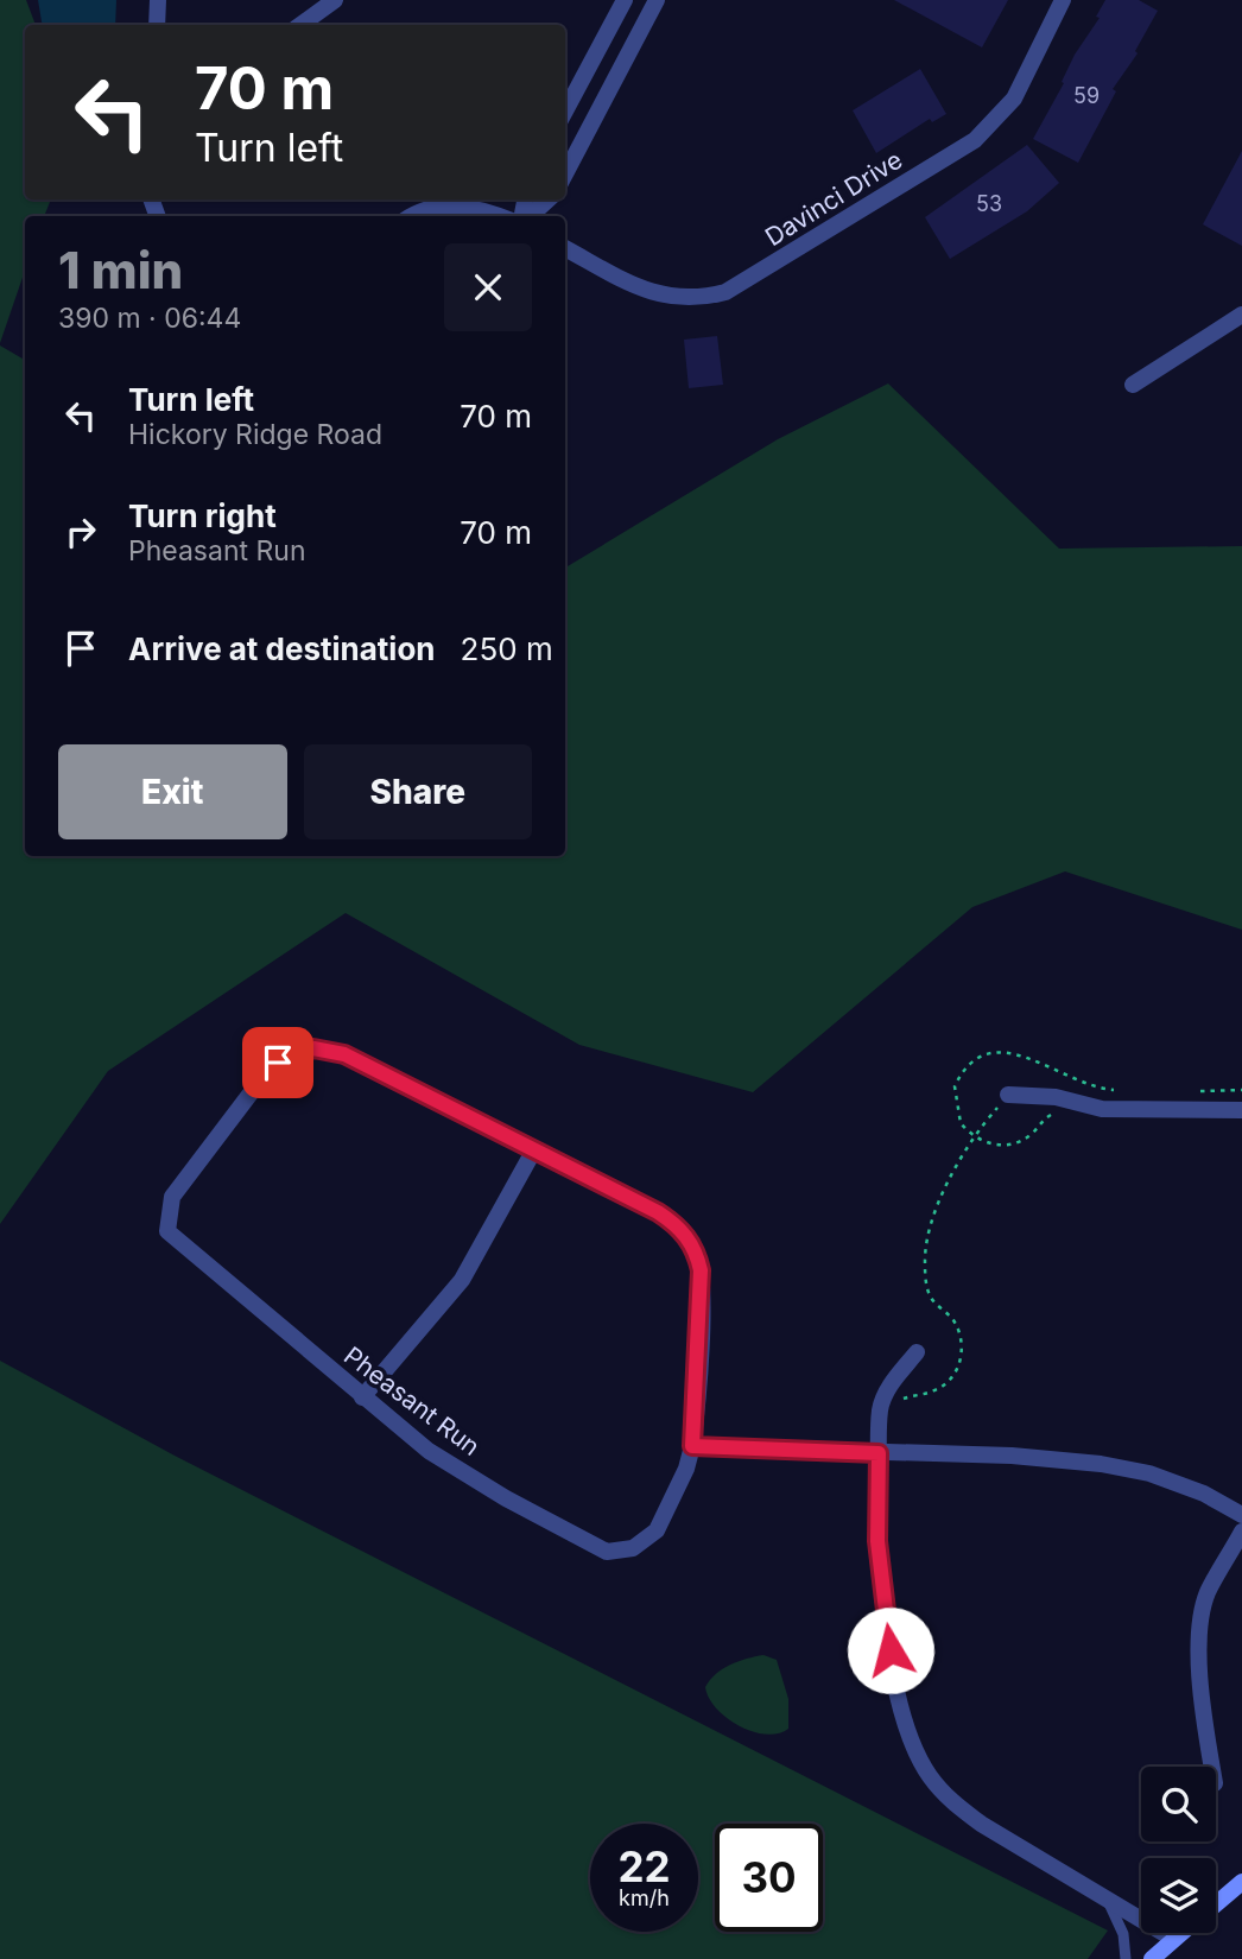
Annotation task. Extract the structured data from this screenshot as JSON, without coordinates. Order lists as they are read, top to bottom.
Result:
{
  "streets": {
    "street": ["Davinci Drive", "Pheasant Run"]
  },
  "house_numbers": ["59", "53"],
  "page": {
    "turn": ["70 m", "Turn left"],
    "heading": ["1 min", "390 m · 06:44"],
    "list": [
      {
        "name": "Turn left",
        "note": "Hickory Ridge Road",
        "value": "70 m"
      },
      {
        "name": "Turn right",
        "note": "Pheasant Run",
        "value": "70 m"
      },
      {
        "name": "Arrive at destination",
        "value": "250 m"
      }
    ],
    "buttons": ["Exit", "Share"],
    "speed": "22 km/h",
    "limit": "30"
  }
}
